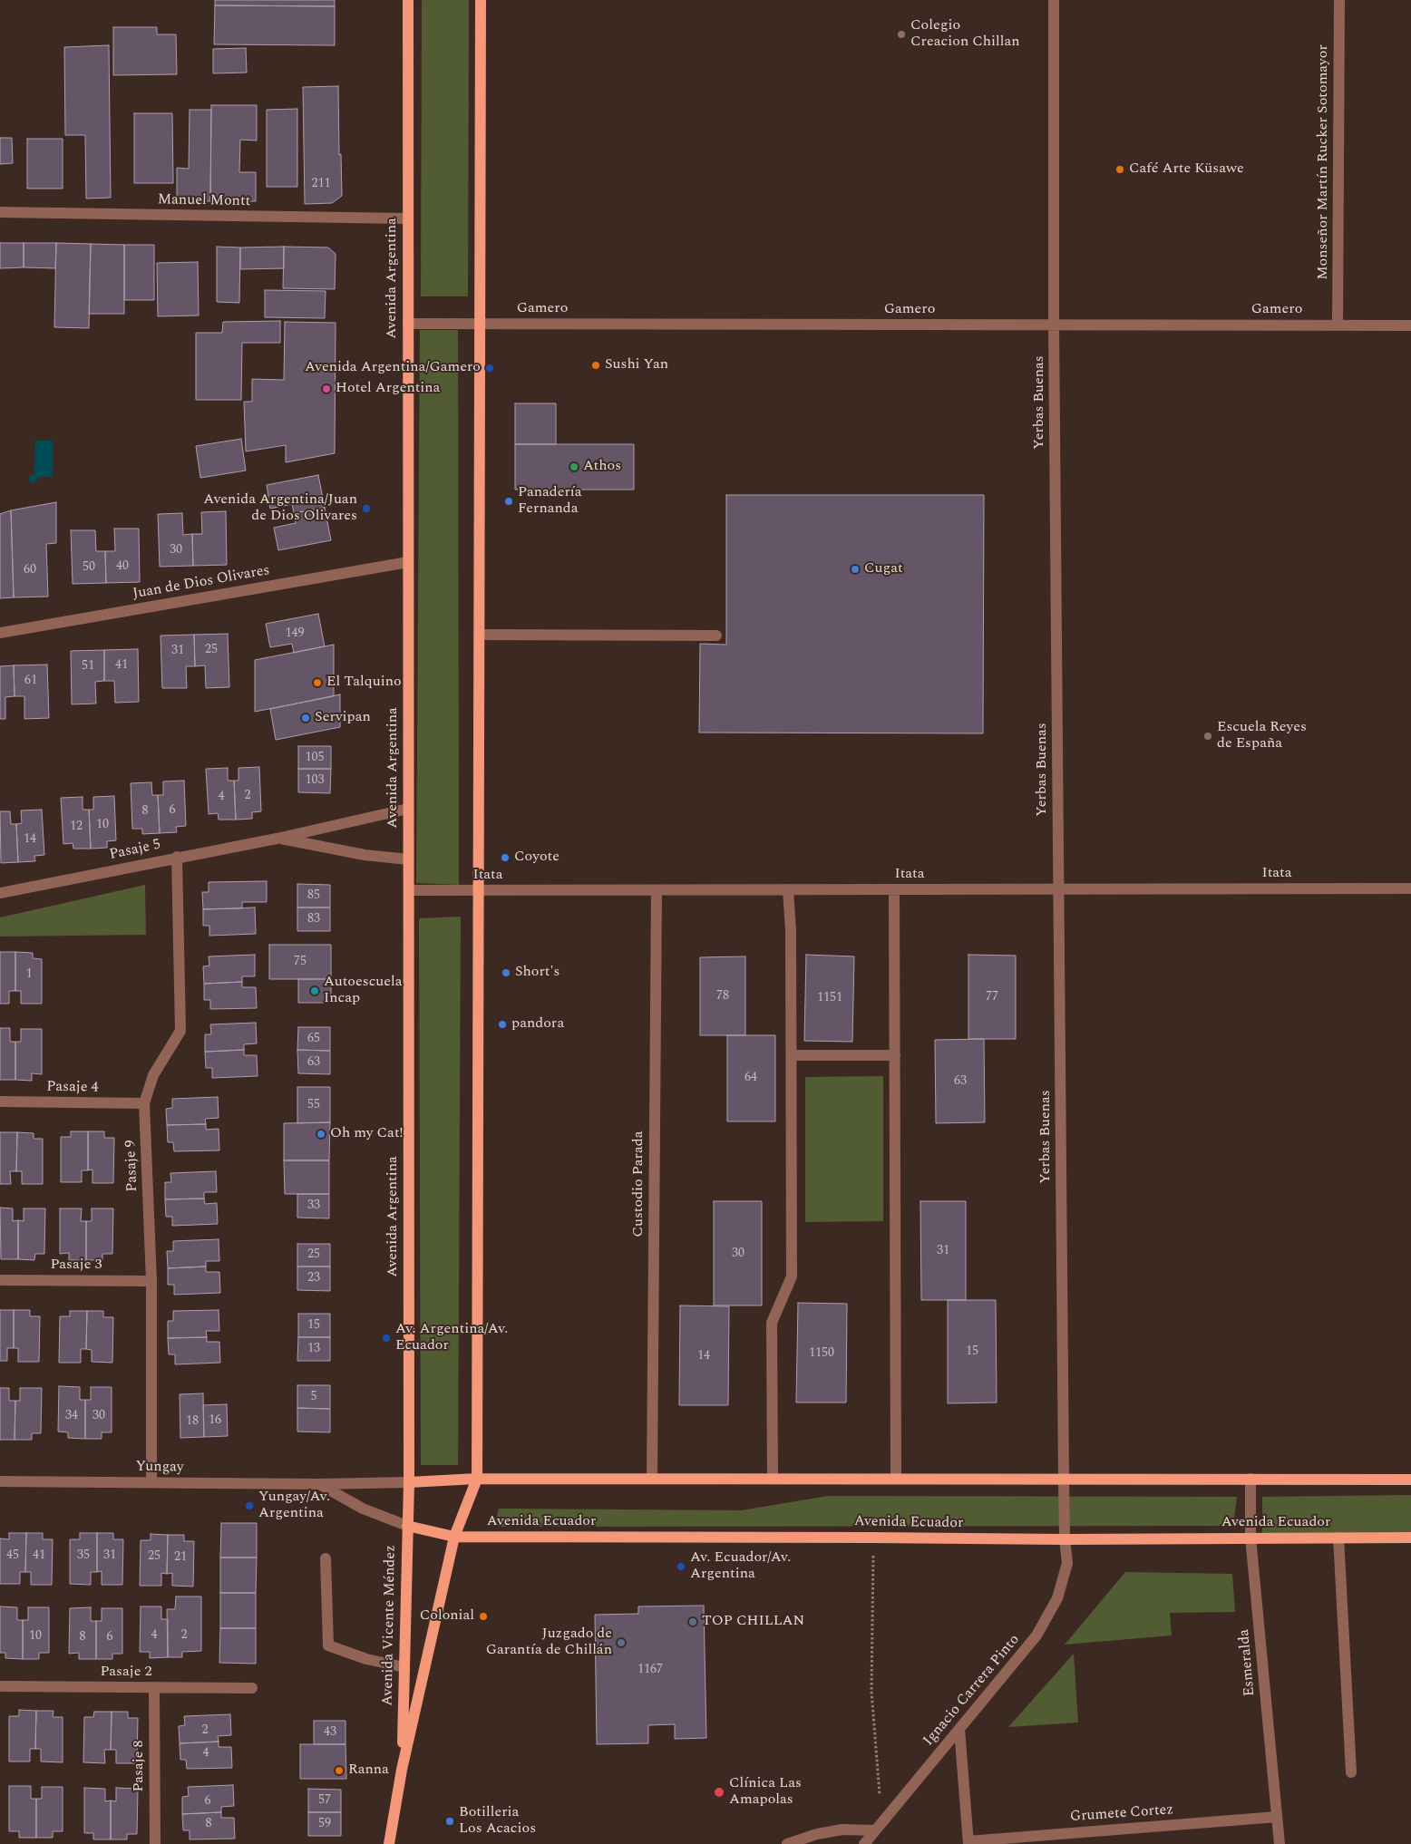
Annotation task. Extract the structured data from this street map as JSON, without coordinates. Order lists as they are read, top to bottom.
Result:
{
  "streets": {
    "main road": ["Avenida Argentina", "Avenida Ecuador", "Avenida Vicente Méndez"],
    "street": [
      "Monseñor Martín Rucker Sotomayor",
      "Manuel Montt",
      "Gamero",
      "Yerbas Buenas",
      "Juan de Dios Olivares",
      "Pasaje 5",
      "Itata",
      "Pasaje 4",
      "Pasaje 9",
      "Custodio Parada",
      "Pasaje 3",
      "Yungay",
      "Esmeralda",
      "Pasaje 2",
      "Ignacio Carrera Pinto",
      "Pasaje 8",
      "Grumete Cortez"
    ]
  },
  "crossings": [
    ["Monseñor Martín Rucker Sotomayor", "Gamero"],
    ["Manuel Montt", "Avenida Argentina"],
    ["Avenida Argentina", "Gamero"],
    ["Avenida Argentina", "Juan de Dios Olivares"],
    ["Avenida Argentina", "Pasaje 5"],
    ["Avenida Argentina", "Itata"],
    ["Avenida Argentina", "Yungay"],
    ["Avenida Argentina", "Avenida Vicente Méndez"],
    ["Gamero", "Yerbas Buenas"],
    ["Yerbas Buenas", "Itata"],
    ["Yerbas Buenas", "Avenida Ecuador"],
    ["Yerbas Buenas", "Ignacio Carrera Pinto"],
    ["Pasaje 5", "Pasaje 9"],
    ["Itata", "Custodio Parada"],
    ["Pasaje 4", "Pasaje 9"],
    ["Pasaje 9", "Pasaje 3"],
    ["Pasaje 9", "Yungay"],
    ["Yungay", "Avenida Ecuador"],
    ["Yungay", "Avenida Vicente Méndez"],
    ["Avenida Ecuador", "Avenida Vicente Méndez"],
    ["Avenida Ecuador", "Esmeralda"],
    ["Avenida Ecuador", "Ignacio Carrera Pinto"],
    ["Esmeralda", "Grumete Cortez"],
    ["Pasaje 2", "Pasaje 8"]
  ],
  "places": [
    "Colegio Creacion Chillan",
    "Café Arte Küsawe",
    "Sushi Yan",
    "Avenida Argentina/Gamero",
    "Hotel Argentina",
    "Athos",
    "Panadería Fernanda",
    "Avenida Argentina/Juan de Dios Olivares",
    "Cugat",
    "El Talquino",
    "Servipan",
    "Escuela Reyes de España",
    "Coyote",
    "Short's",
    "Autoescuela Incap",
    "pandora",
    "Oh my Cat!",
    "Av. Argentina/Av. Ecuador",
    "Yungay/Av. Argentina",
    "Av. Ecuador/Av. Argentina",
    "Colonial",
    "TOP CHILLAN",
    "Juzgado de Garantía de Chillán",
    "Ranna",
    "Clínica Las Amapolas",
    "Botilleria Los Acacios"
  ],
  "house_numbers": [
    "211",
    "30",
    "40",
    "50",
    "60",
    "149",
    "25",
    "31",
    "41",
    "51",
    "61",
    "105",
    "103",
    "2",
    "4",
    "6",
    "8",
    "10",
    "12",
    "14",
    "85",
    "83",
    "75",
    "1",
    "78",
    "77",
    "1151",
    "65",
    "63",
    "64",
    "63",
    "55",
    "33",
    "31",
    "30",
    "25",
    "23",
    "15",
    "13",
    "15",
    "1150",
    "14",
    "5",
    "34",
    "30",
    "16",
    "18",
    "45",
    "41",
    "35",
    "31",
    "25",
    "21",
    "4",
    "2",
    "10",
    "8",
    "6",
    "1167",
    "2",
    "43",
    "4",
    "57",
    "6",
    "8",
    "59"
  ]
}
